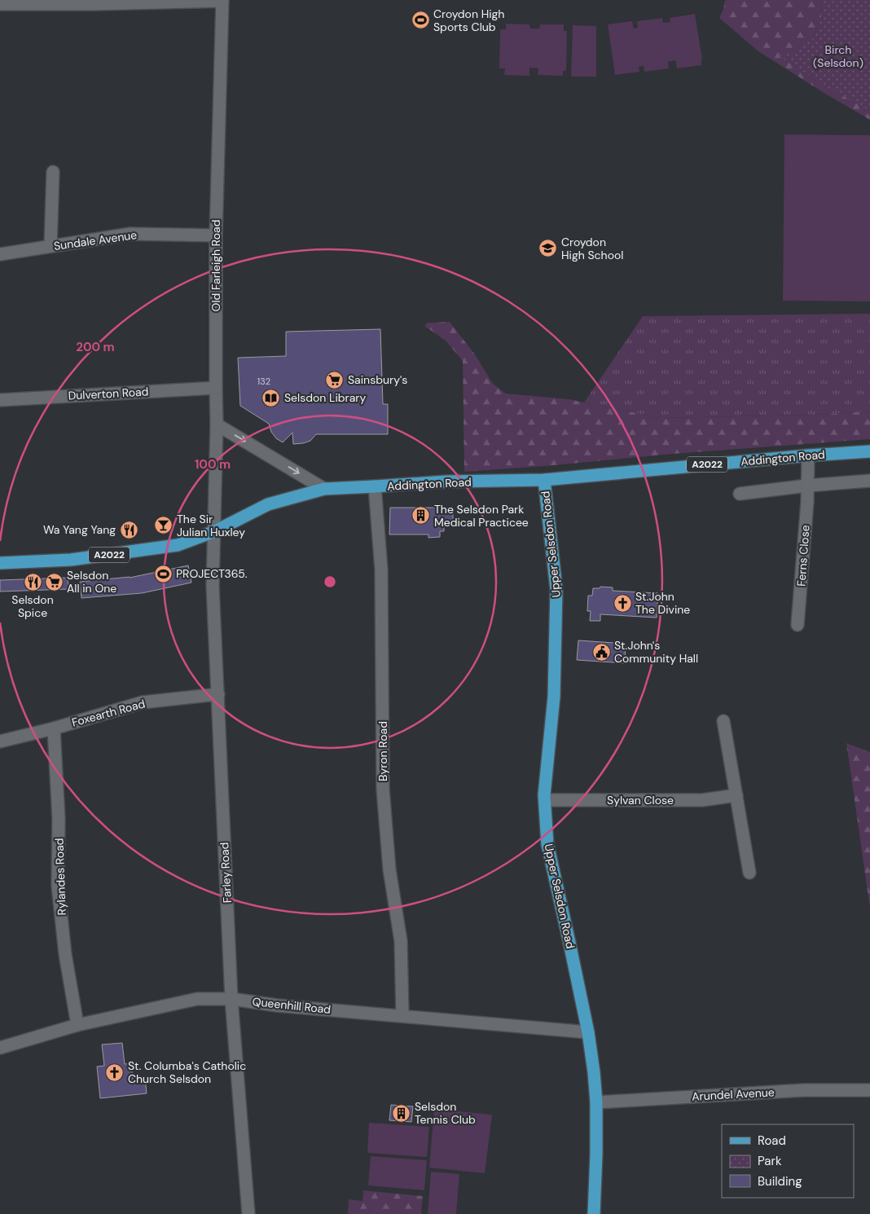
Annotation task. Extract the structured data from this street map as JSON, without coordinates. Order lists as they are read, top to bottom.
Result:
{
  "streets": {
    "main road": ["Addington Road", "A2022", "Upper Selsdon Road"],
    "street": [
      "Sundale Avenue",
      "Old Farleigh Road",
      "Dulverton Road",
      "Ferns Close",
      "Foxearth Road",
      "Byron Road",
      "Sylvan Close",
      "Farley Road",
      "Rylandes Road",
      "Queenhill Road",
      "Arundel Avenue"
    ]
  },
  "crossings": [
    ["Sundale Avenue", "Old Farleigh Road"],
    ["Old Farleigh Road", "Dulverton Road"],
    ["Old Farleigh Road", "Addington Road"],
    ["Old Farleigh Road", "Farley Road"],
    ["Addington Road", "Upper Selsdon Road"],
    ["Addington Road", "Ferns Close"],
    ["Addington Road", "Byron Road"],
    ["Addington Road", "Farley Road"],
    ["Upper Selsdon Road", "Sylvan Close"],
    ["Upper Selsdon Road", "Queenhill Road"],
    ["Upper Selsdon Road", "Arundel Avenue"],
    ["Foxearth Road", "Farley Road"],
    ["Foxearth Road", "Rylandes Road"],
    ["Byron Road", "Queenhill Road"],
    ["Farley Road", "Queenhill Road"],
    ["Rylandes Road", "Queenhill Road"]
  ],
  "parks": ["Birch (Selsdon)"],
  "places": {
    "sports": ["Croydon High Sports Club", "PROJECT365."],
    "school or university": ["Croydon High School"],
    "supermarket": ["Sainsbury's", "Selsdon All in One"],
    "library": ["Selsdon Library"],
    "building": ["The Selsdon Park Medical Practicee", "Selsdon Tennis Club"],
    "bar": ["The Sir Julian Huxley"],
    "restaurant": ["Wa Yang Yang", "Selsdon Spice"],
    "church": ["St.John The Divine", "St. Columba's Catholic Church Selsdon"],
    "public building": ["St.John's Community Hall"]
  },
  "house_numbers": ["132"],
  "legend": ["Road", "Park", "Building"],
  "rings": ["200 m", "100 m"]
}
